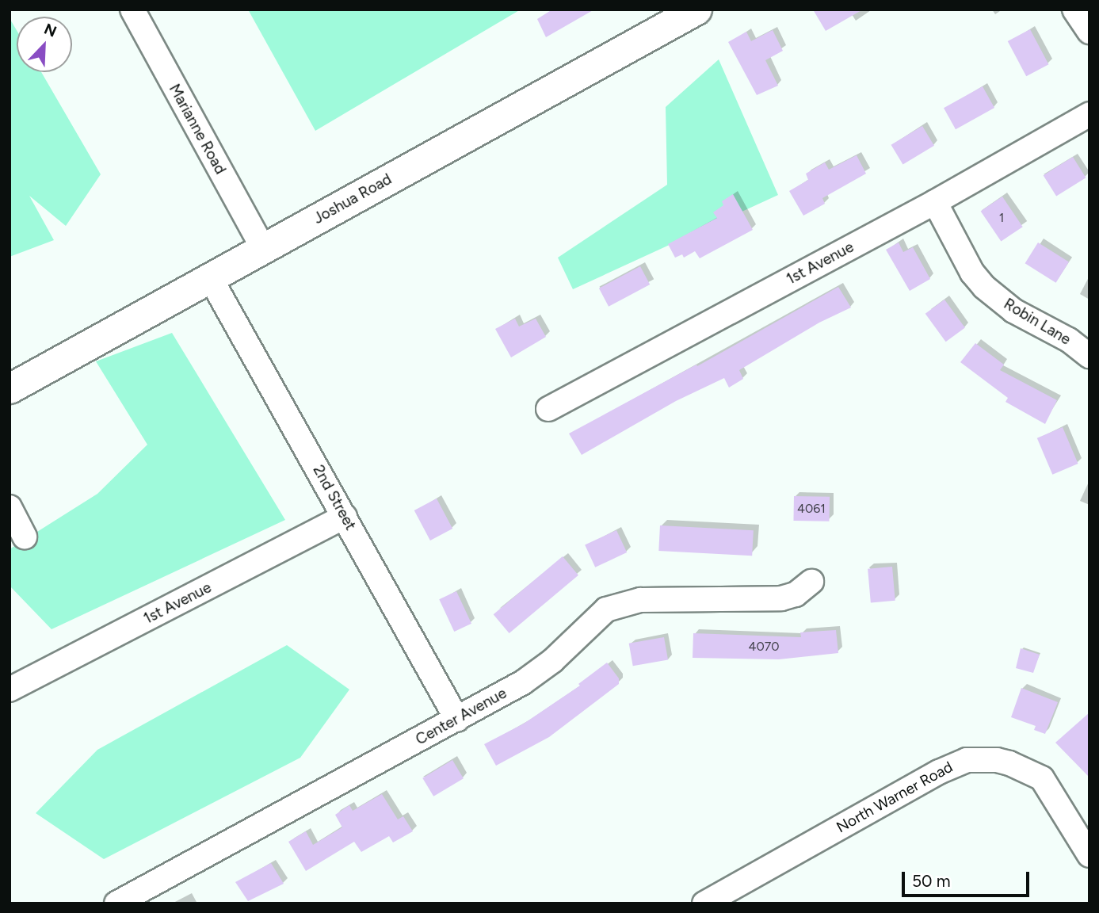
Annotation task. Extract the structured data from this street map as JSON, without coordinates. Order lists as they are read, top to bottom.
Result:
{
  "streets": {
    "main road": ["Joshua Road"],
    "street": [
      "Marianne Road",
      "1st Avenue",
      "Robin Lane",
      "2nd Street",
      "Center Avenue",
      "North Warner Road"
    ]
  },
  "crossings": [
    ["Marianne Road", "Joshua Road"],
    ["Joshua Road", "2nd Street"],
    ["1st Avenue", "Robin Lane"],
    ["1st Avenue", "2nd Street"],
    ["2nd Street", "Center Avenue"]
  ],
  "house_numbers": ["1", "4061", "4070"],
  "scale_bar": "50 m",
  "north": "top right"
}
